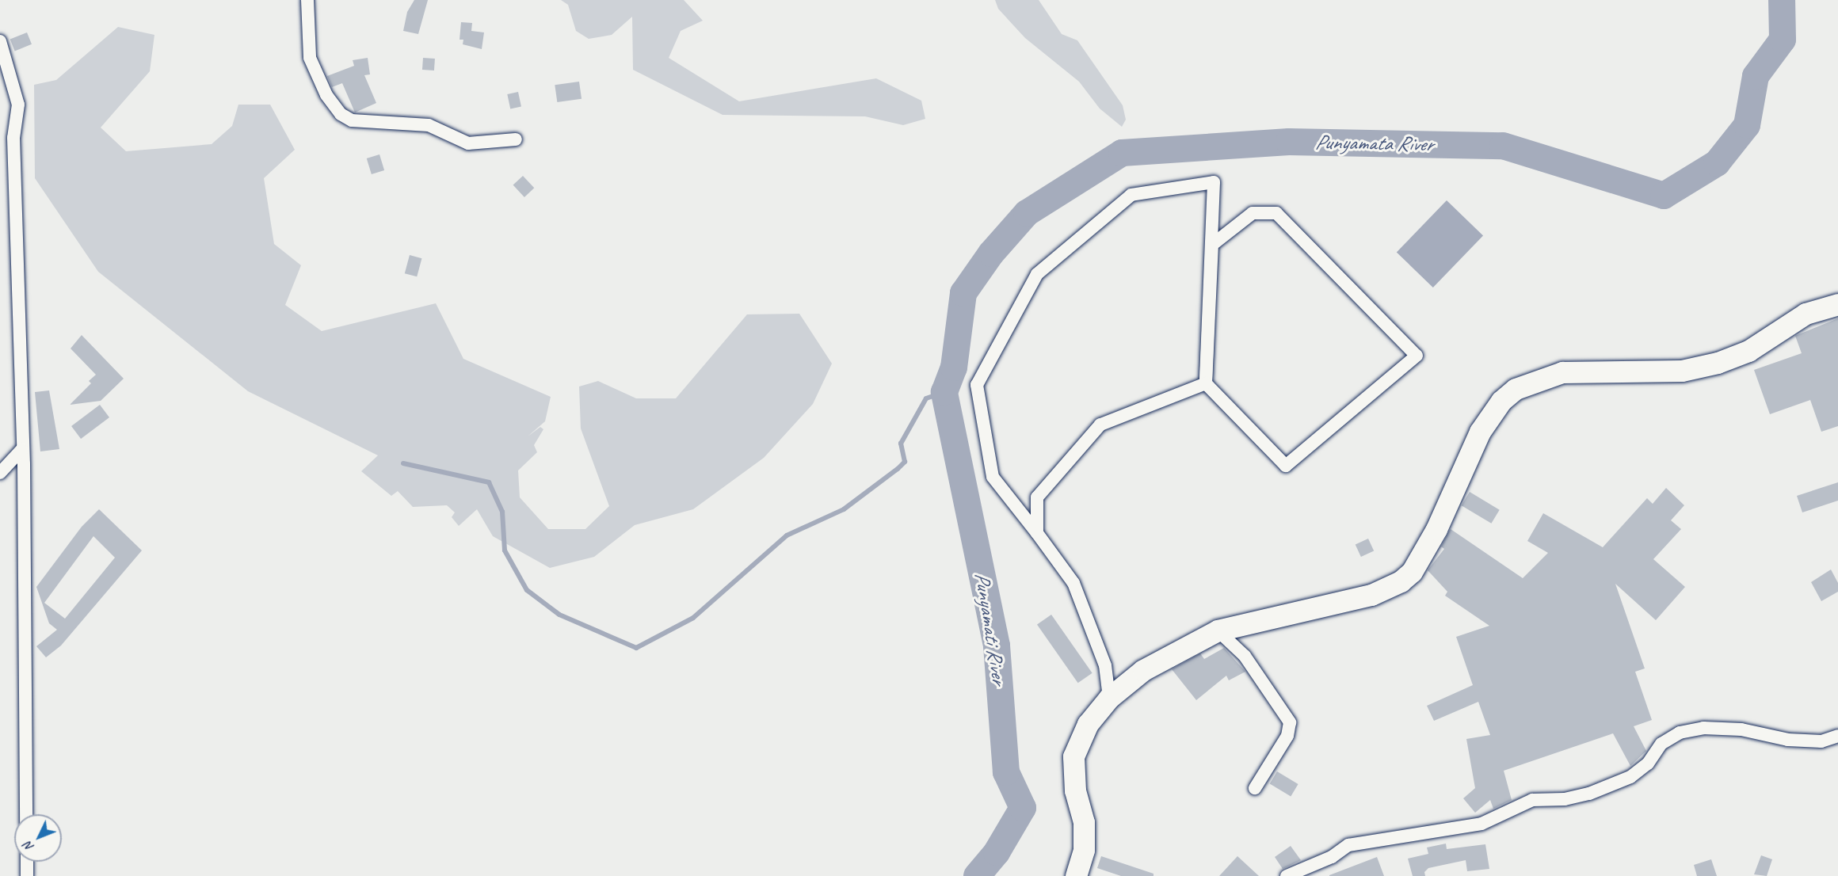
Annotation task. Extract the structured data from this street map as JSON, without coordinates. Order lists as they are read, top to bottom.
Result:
{
  "water": ["Punyamata River", "Punyamati River"],
  "north": "bottom left"
}
